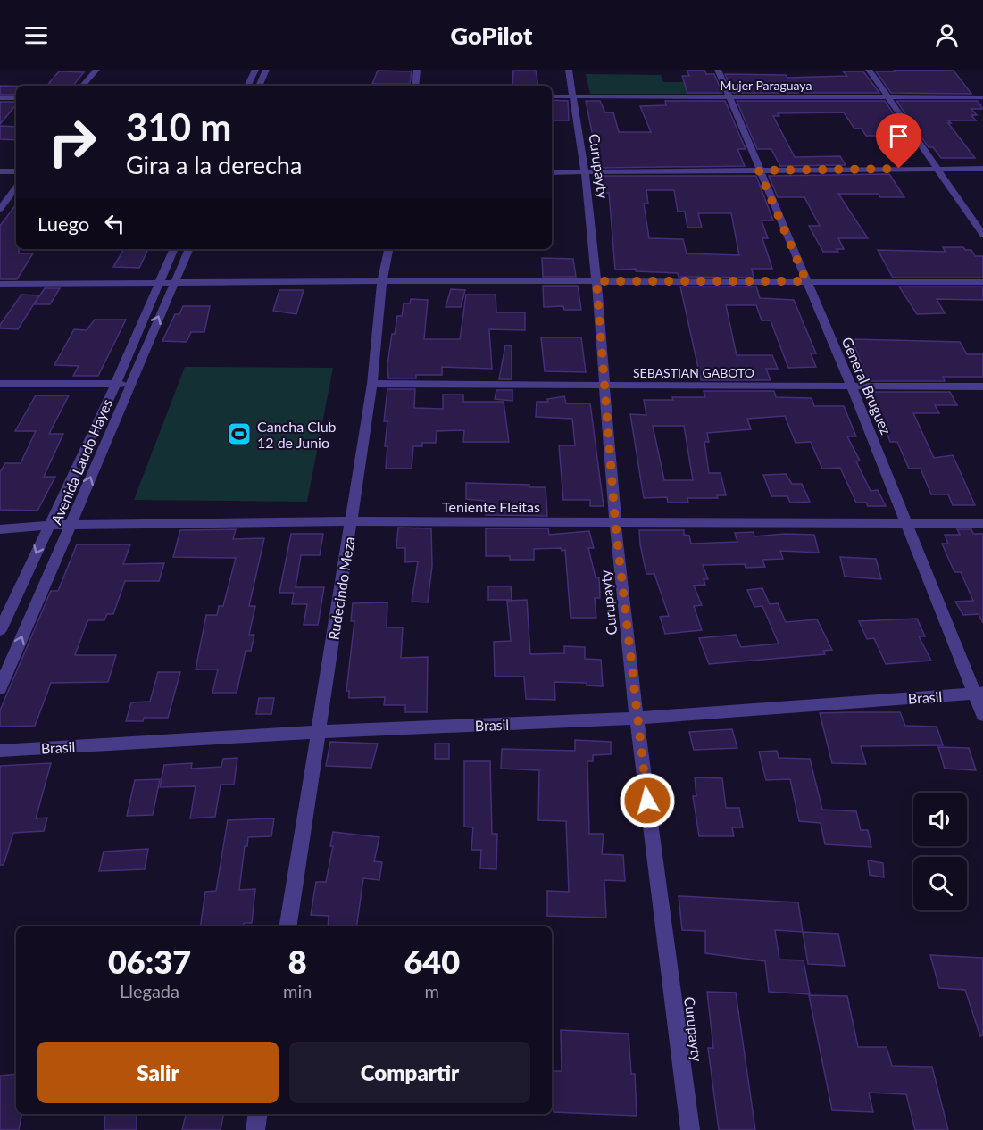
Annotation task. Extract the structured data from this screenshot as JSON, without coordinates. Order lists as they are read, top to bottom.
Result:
{
  "streets": {
    "street": [
      "Mujer Paraguaya",
      "Curupayty",
      "SEBASTIAN GABOTO",
      "General Bruguez",
      "Avenida Laudo Hayes",
      "Teniente Fleitas",
      "Rudecindo Meza",
      "Brasil"
    ]
  },
  "crossings": [
    ["Mujer Paraguaya", "Curupayty"],
    ["Mujer Paraguaya", "General Bruguez"],
    ["Curupayty", "SEBASTIAN GABOTO"],
    ["Curupayty", "Teniente Fleitas"],
    ["Curupayty", "Brasil"],
    ["SEBASTIAN GABOTO", "General Bruguez"],
    ["SEBASTIAN GABOTO", "Rudecindo Meza"],
    ["General Bruguez", "Teniente Fleitas"],
    ["General Bruguez", "Brasil"],
    ["Avenida Laudo Hayes", "Teniente Fleitas"],
    ["Teniente Fleitas", "Rudecindo Meza"],
    ["Rudecindo Meza", "Brasil"]
  ],
  "places": {
    "sports": ["Cancha Club 12 de Junio"]
  },
  "page": {
    "header": "GoPilot",
    "turn": ["310 m", "Gira a la derecha"],
    "then": "Luego",
    "eta": [
      "06:37",
      "Llegada",
      "8",
      "min",
      "640",
      "m"
    ],
    "buttons": ["Salir", "Compartir"]
  }
}
